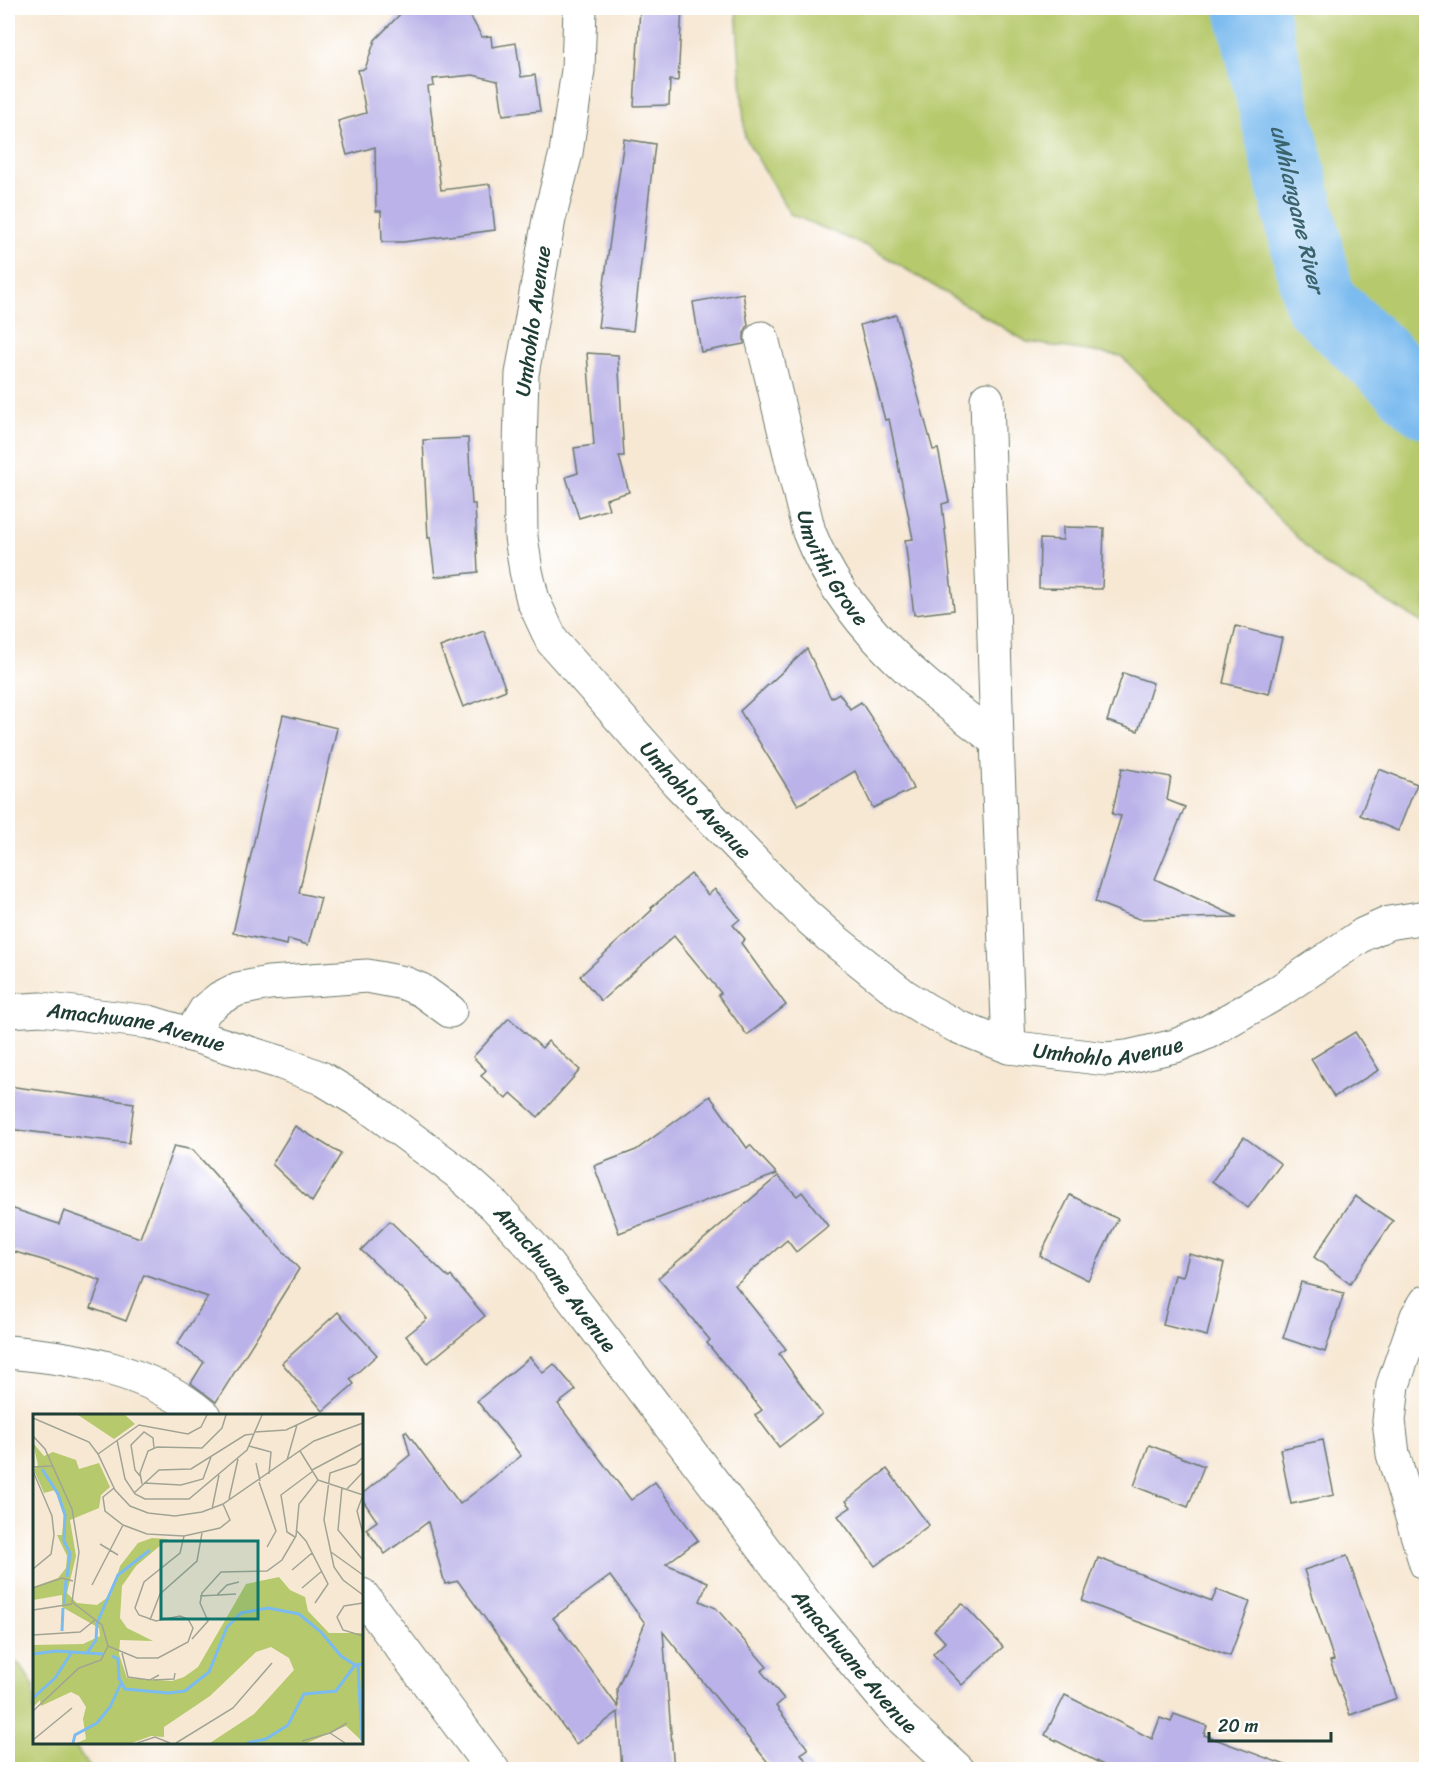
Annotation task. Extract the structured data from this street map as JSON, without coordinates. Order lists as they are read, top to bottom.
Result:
{
  "streets": {
    "street": ["Umhohlo Avenue", "Umvithi Grove", "Amachwane Avenue"]
  },
  "water": ["uMhlangane River"],
  "scale_bar": "20 m"
}
